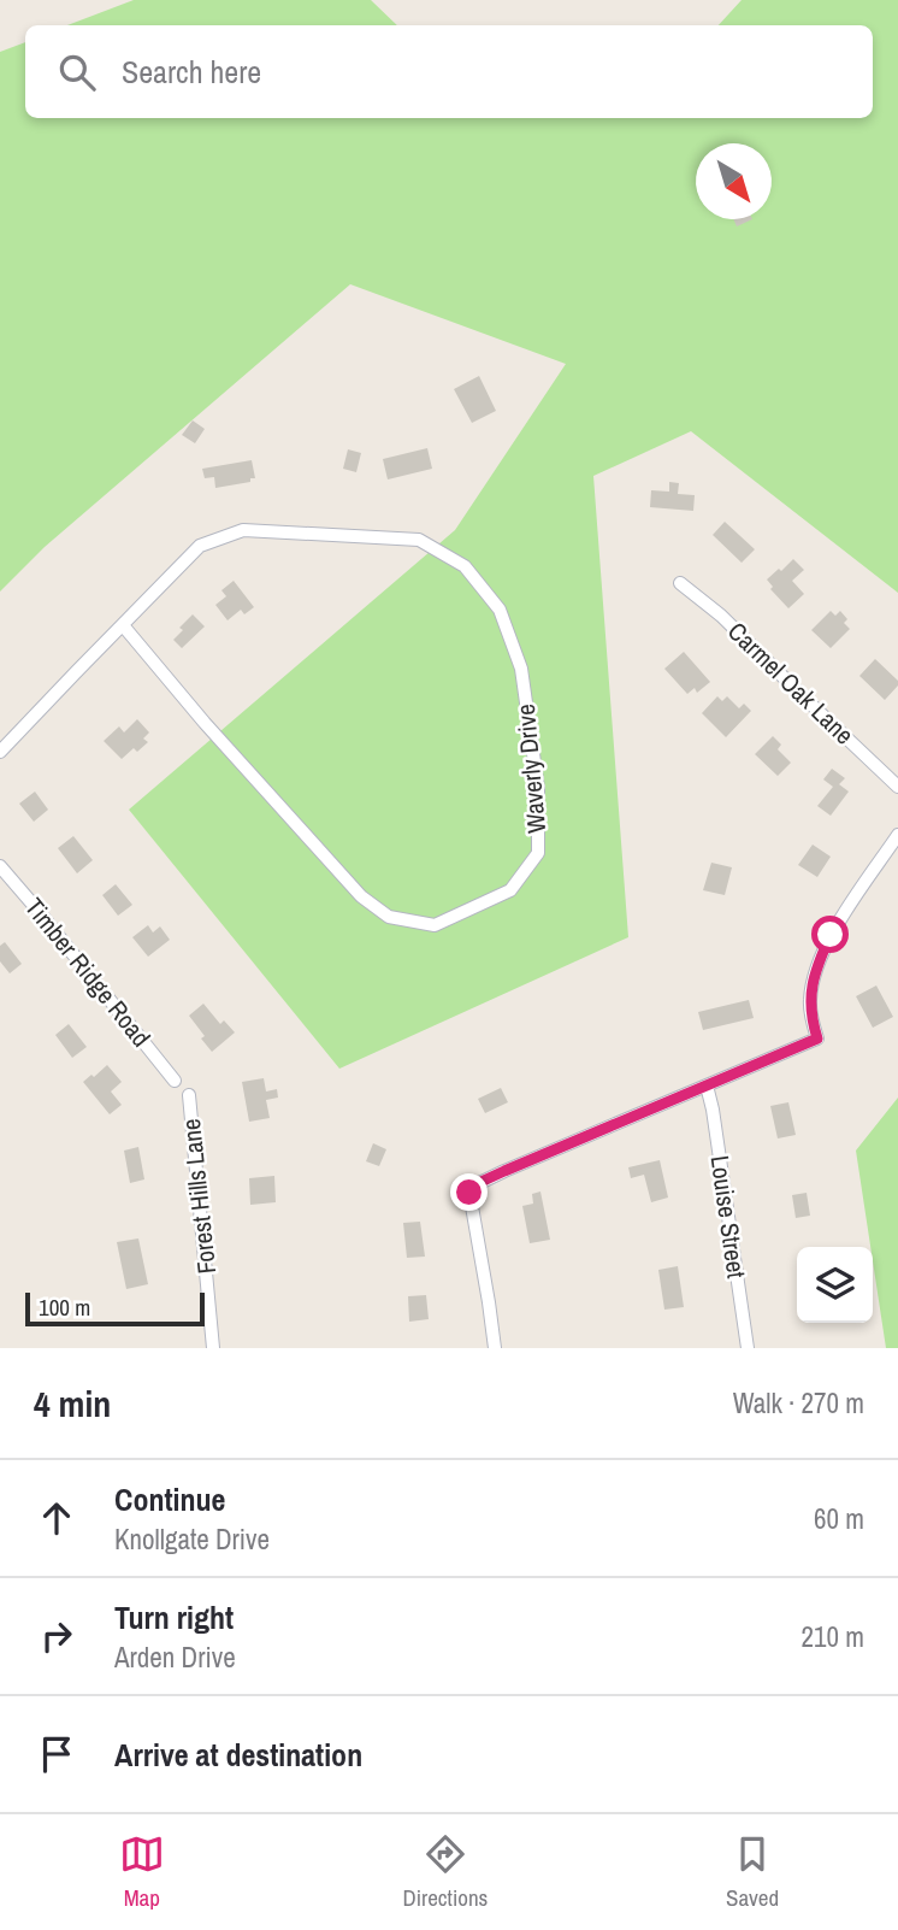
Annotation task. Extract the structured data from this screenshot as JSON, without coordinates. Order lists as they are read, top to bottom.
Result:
{
  "streets": {
    "street": [
      "Carmel Oak Lane",
      "Waverly Drive",
      "Timber Ridge Road",
      "Forest Hills Lane",
      "Louise Street"
    ]
  },
  "scale_bar": "100 m",
  "north": "bottom right",
  "page": {
    "search": "Search here",
    "scale": "100 m",
    "heading": ["4 min", "Walk · 270 m"],
    "list": [
      ["Continue", "Knollgate Drive", "60 m"],
      ["Turn right", "Arden Drive", "210 m"],
      "Arrive at destination"
    ],
    "nav": ["Map", "Directions", "Saved"]
  }
}
